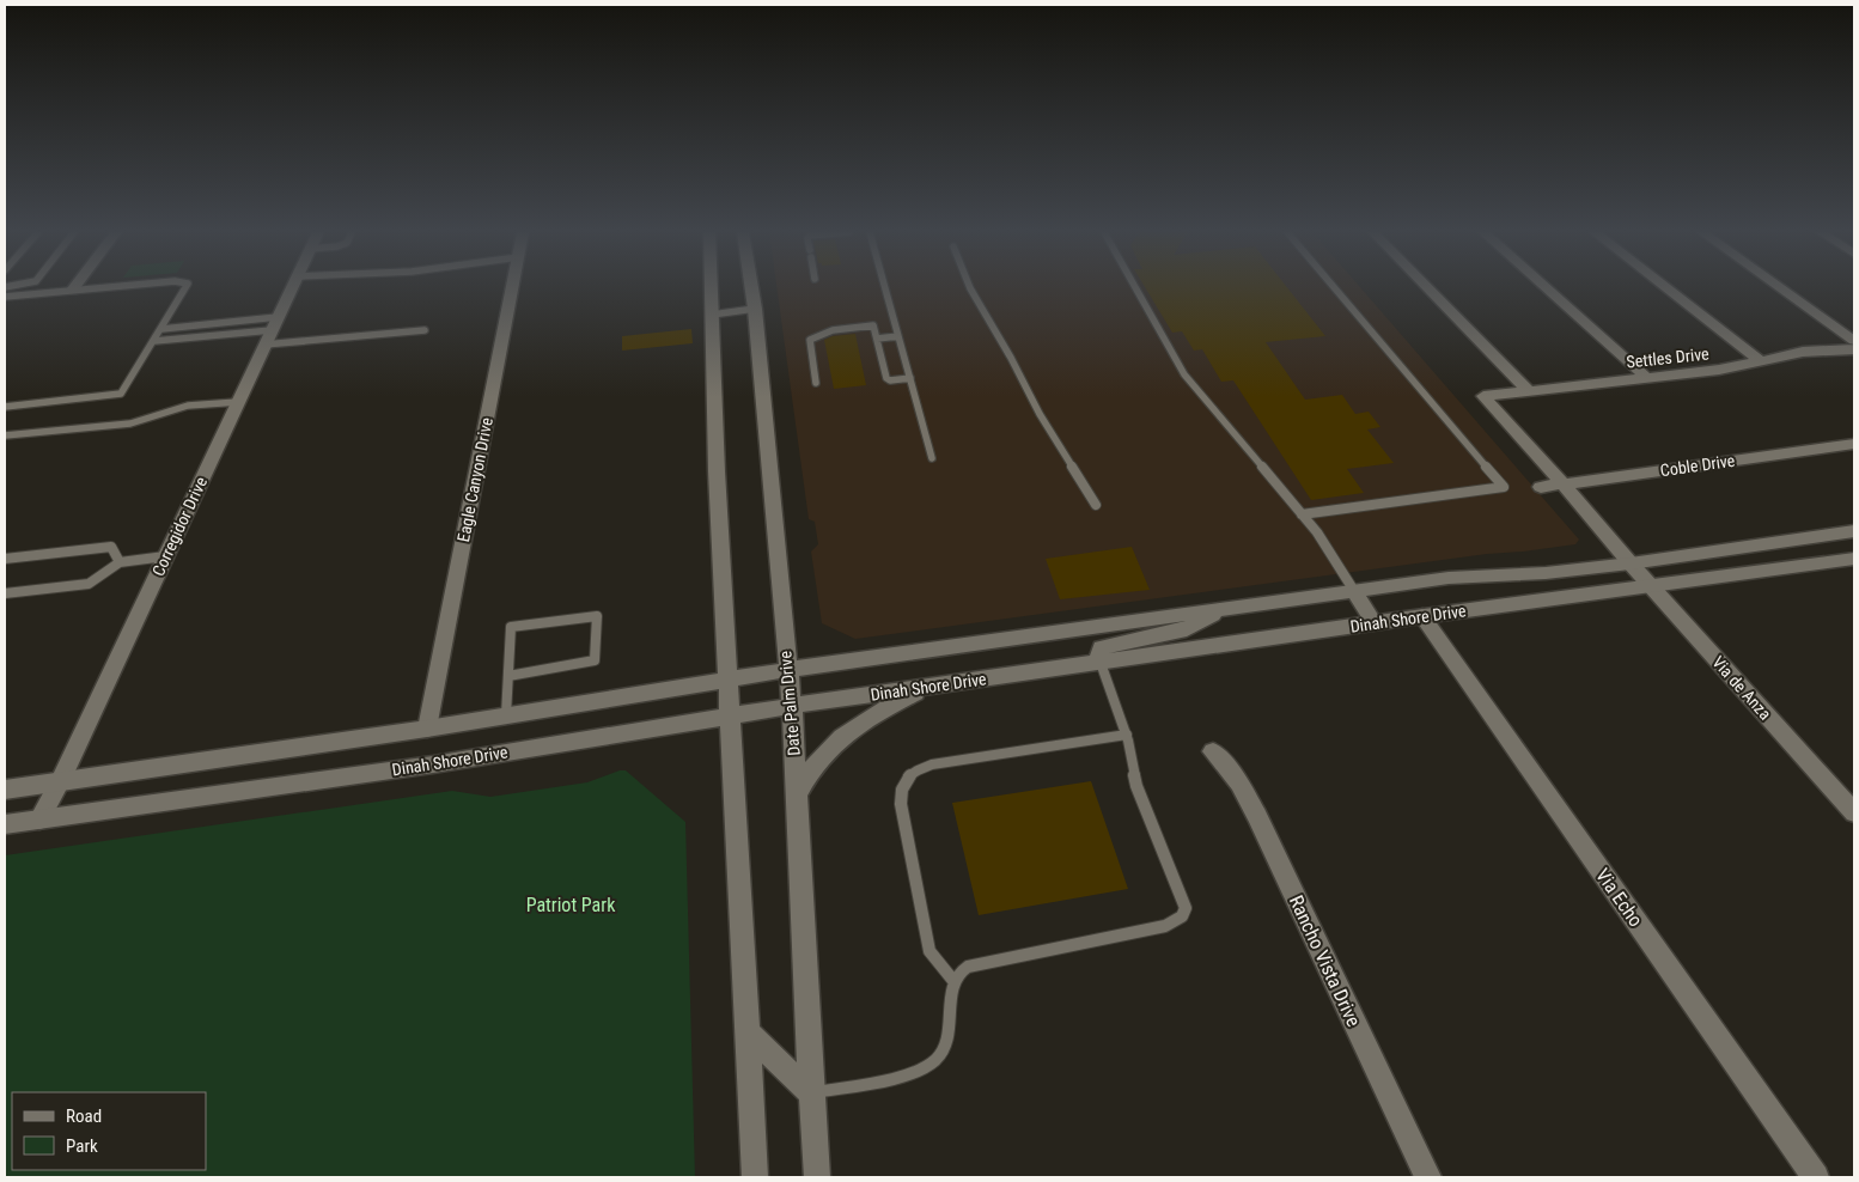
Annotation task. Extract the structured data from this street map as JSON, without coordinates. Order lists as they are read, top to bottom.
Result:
{
  "streets": {
    "main road": [
      "Settles Drive",
      "Coble Drive",
      "Eagle Canyon Drive",
      "Corregidor Drive",
      "Dinah Shore Drive",
      "Via de Anza",
      "Date Palm Drive",
      "Via Echo",
      "Rancho Vista Drive"
    ]
  },
  "crossings": [
    ["Settles Drive", "Via de Anza"],
    ["Coble Drive", "Via de Anza"],
    ["Eagle Canyon Drive", "Dinah Shore Drive"],
    ["Corregidor Drive", "Dinah Shore Drive"],
    ["Dinah Shore Drive", "Via de Anza"],
    ["Dinah Shore Drive", "Date Palm Drive"],
    ["Dinah Shore Drive", "Via Echo"]
  ],
  "parks": ["Patriot Park"],
  "legend": ["Road", "Park"]
}
